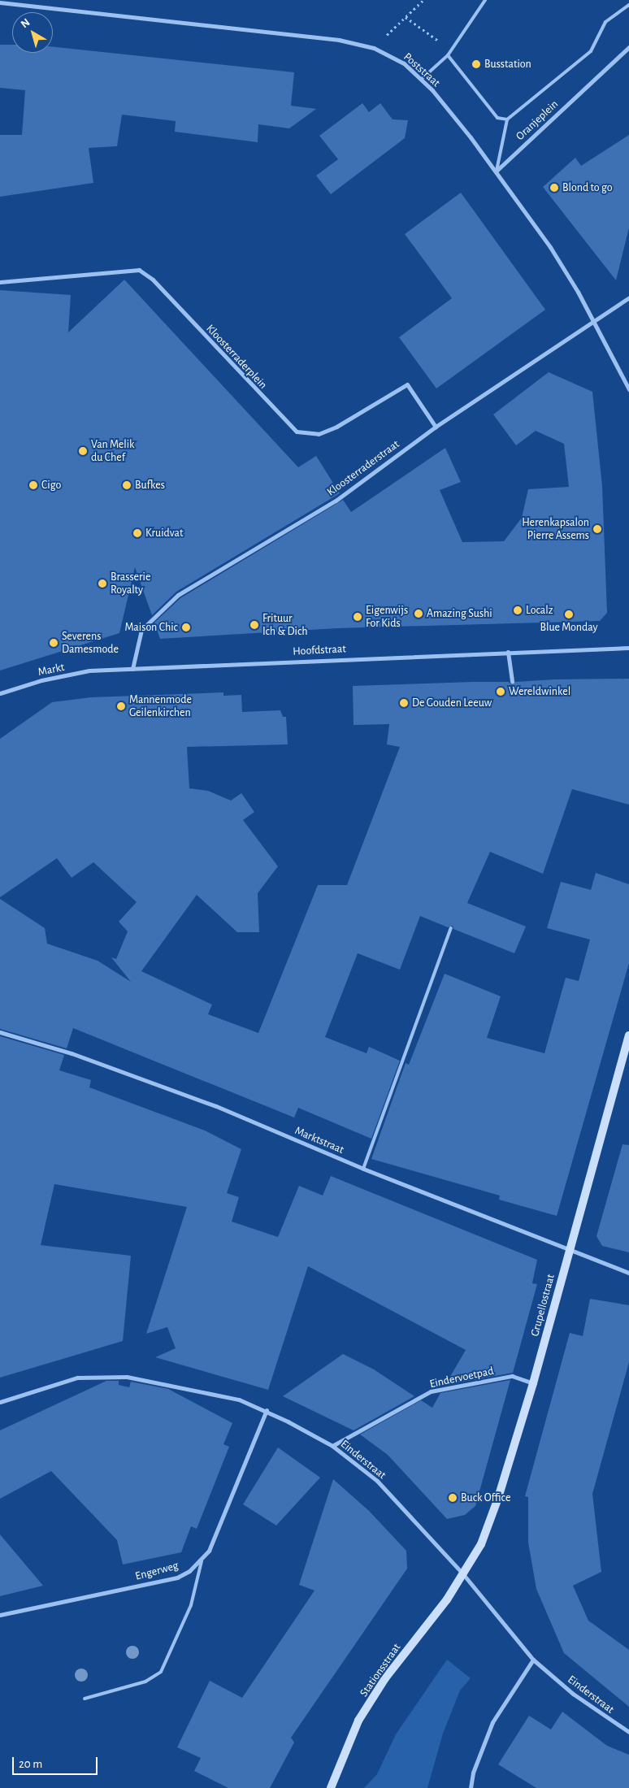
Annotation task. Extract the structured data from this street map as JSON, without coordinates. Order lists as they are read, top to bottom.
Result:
{
  "streets": {
    "main road": ["Grupellostraat", "Stationsstraat"],
    "street": [
      "Poststraat",
      "Oranjeplein",
      "Kloosterraderplein",
      "Kloosterraderstraat",
      "Hoofdstraat",
      "Markt",
      "Marktstraat",
      "Eindervoetpad",
      "Einderstraat",
      "Engerweg"
    ]
  },
  "crossings": [
    ["Poststraat", "Oranjeplein"],
    ["Poststraat", "Kloosterraderstraat"],
    ["Kloosterraderplein", "Kloosterraderstraat"],
    ["Kloosterraderstraat", "Hoofdstraat"],
    ["Kloosterraderstraat", "Markt"],
    ["Hoofdstraat", "Markt"],
    ["Marktstraat", "Grupellostraat"],
    ["Grupellostraat", "Eindervoetpad"],
    ["Grupellostraat", "Einderstraat"],
    ["Grupellostraat", "Stationsstraat"],
    ["Eindervoetpad", "Einderstraat"],
    ["Einderstraat", "Engerweg"],
    ["Einderstraat", "Stationsstraat"]
  ],
  "places": [
    "Busstation",
    "Blond to go",
    "Van Melik du Chef",
    "Cigo",
    "Bufkes",
    "Herenkapsalon Pierre Assems",
    "Kruidvat",
    "Brasserie Royalty",
    "Localz",
    "Amazing Sushi",
    "Blue Monday",
    "Eigenwijs For Kids",
    "Frituur Ich & Dich",
    "Maison Chic",
    "Severens Damesmode",
    "Wereldwinkel",
    "De Gouden Leeuw",
    "Mannenmode Geilenkirchen",
    "Buck Office"
  ],
  "scale_bar": "20 m",
  "north": "top left"
}
